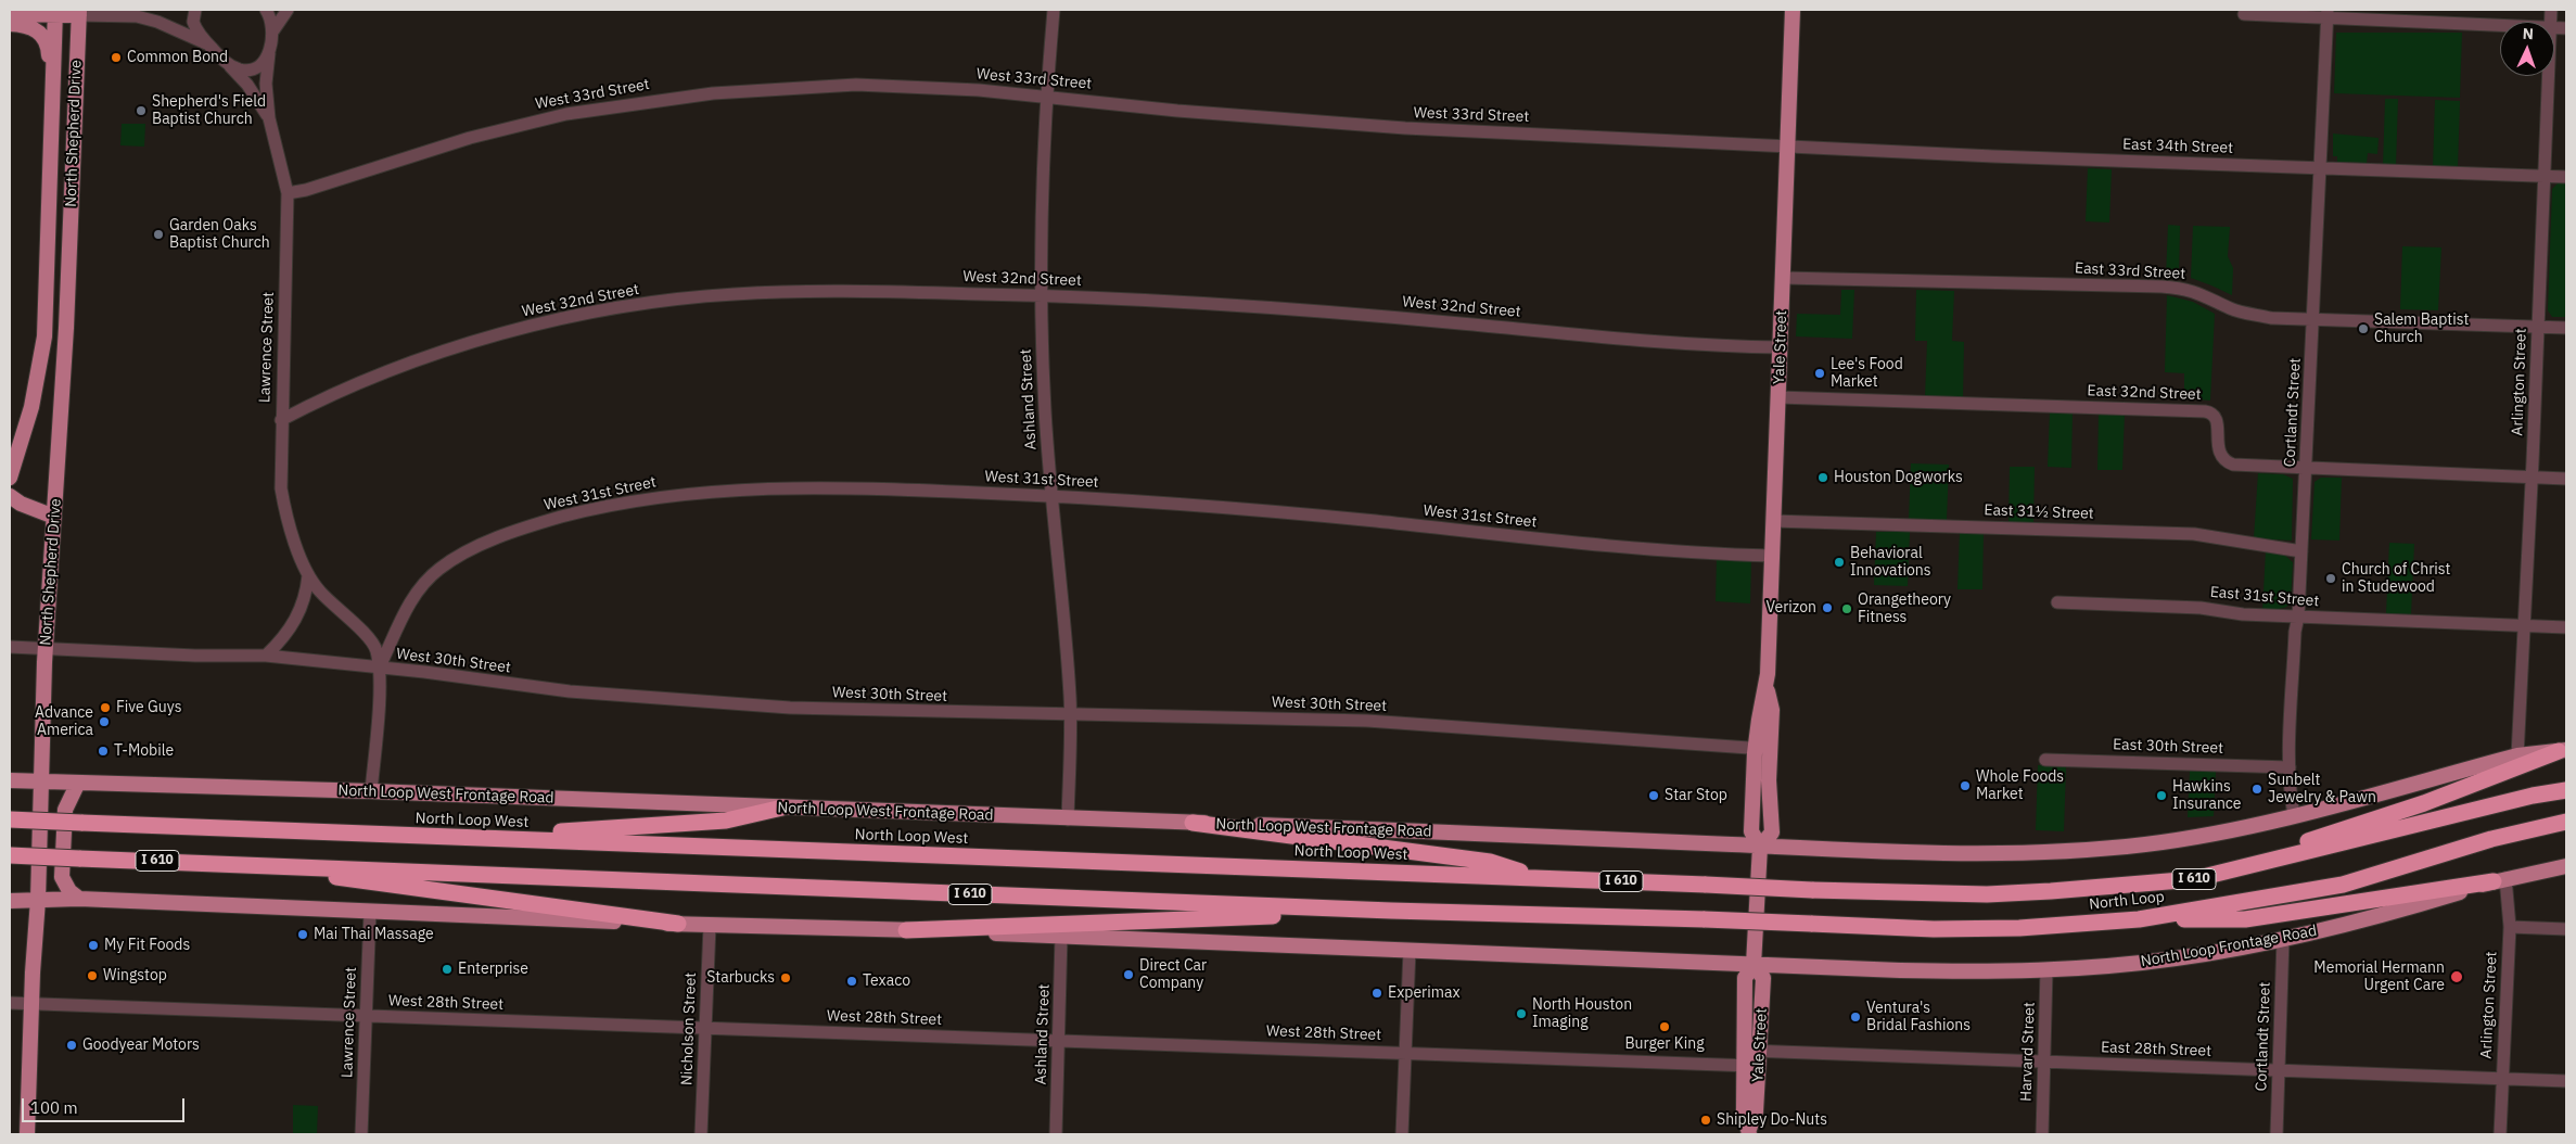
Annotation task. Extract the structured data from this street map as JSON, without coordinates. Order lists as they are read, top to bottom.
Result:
{
  "streets": {
    "highway": ["North Loop West", "I 610", "North Loop"],
    "main road": [
      "North Shepherd Drive",
      "Yale Street",
      "North Loop West Frontage Road",
      "North Loop Frontage Road"
    ],
    "street": [
      "West 33rd Street",
      "East 34th Street",
      "East 33rd Street",
      "West 32nd Street",
      "Lawrence Street",
      "Arlington Street",
      "East 32nd Street",
      "Ashland Street",
      "Cortlandt Street",
      "West 31st Street",
      "East 31½ Street",
      "East 31st Street",
      "West 30th Street",
      "East 30th Street",
      "West 28th Street",
      "Nicholson Street",
      "East 28th Street",
      "Harvard Street"
    ]
  },
  "crossings": [
    ["West 33rd Street", "East 34th Street"],
    ["West 33rd Street", "Lawrence Street"],
    ["West 33rd Street", "Yale Street"],
    ["West 33rd Street", "Ashland Street"],
    ["North Shepherd Drive", "West 30th Street"],
    ["North Shepherd Drive", "North Loop West Frontage Road"],
    ["North Shepherd Drive", "West 28th Street"],
    ["East 34th Street", "Yale Street"],
    ["East 34th Street", "Arlington Street"],
    ["East 34th Street", "Cortlandt Street"],
    ["East 33rd Street", "Yale Street"],
    ["East 33rd Street", "Arlington Street"],
    ["East 33rd Street", "Cortlandt Street"],
    ["West 32nd Street", "Lawrence Street"],
    ["West 32nd Street", "Yale Street"],
    ["West 32nd Street", "Ashland Street"],
    ["Lawrence Street", "West 31st Street"],
    ["Lawrence Street", "West 30th Street"],
    ["Lawrence Street", "North Loop West Frontage Road"],
    ["Lawrence Street", "West 28th Street"],
    ["Yale Street", "East 32nd Street"],
    ["Yale Street", "West 31st Street"],
    ["Yale Street", "East 31½ Street"],
    ["Yale Street", "West 30th Street"],
    ["Yale Street", "North Loop West Frontage Road"],
    ["Yale Street", "North Loop Frontage Road"],
    ["Yale Street", "West 28th Street"],
    ["Yale Street", "East 28th Street"],
    ["Arlington Street", "East 32nd Street"],
    ["Arlington Street", "East 31st Street"],
    ["Arlington Street", "North Loop Frontage Road"],
    ["Arlington Street", "East 28th Street"],
    ["East 32nd Street", "Cortlandt Street"],
    ["Ashland Street", "West 31st Street"],
    ["Ashland Street", "West 30th Street"],
    ["Ashland Street", "North Loop West Frontage Road"],
    ["Ashland Street", "West 28th Street"],
    ["Cortlandt Street", "East 31½ Street"],
    ["Cortlandt Street", "East 31st Street"],
    ["Cortlandt Street", "East 30th Street"],
    ["Cortlandt Street", "North Loop Frontage Road"],
    ["Cortlandt Street", "East 28th Street"],
    ["West 31st Street", "West 30th Street"],
    ["North Loop West", "North Loop"],
    ["I 610", "North Loop"],
    ["North Loop Frontage Road", "Harvard Street"],
    ["West 28th Street", "Nicholson Street"],
    ["West 28th Street", "East 28th Street"],
    ["East 28th Street", "Harvard Street"]
  ],
  "places": [
    "Common Bond",
    "Shepherd's Field Baptist Church",
    "Garden Oaks Baptist Church",
    "Salem Baptist Church",
    "Lee's Food Market",
    "Houston Dogworks",
    "Behavioral Innovations",
    "Church of Christ in Studewood",
    "Verizon",
    "Orangetheory Fitness",
    "Five Guys",
    "Advance America",
    "T-Mobile",
    "Whole Foods Market",
    "Sunbelt Jewelry & Pawn",
    "Star Stop",
    "Hawkins Insurance",
    "Mai Thai Massage",
    "My Fit Foods",
    "Enterprise",
    "Direct Car Company",
    "Wingstop",
    "Memorial Hermann Urgent Care",
    "Starbucks",
    "Texaco",
    "Experimax",
    "North Houston Imaging",
    "Ventura's Bridal Fashions",
    "Burger King",
    "Goodyear Motors",
    "Shipley Do-Nuts"
  ],
  "scale_bar": "100 m",
  "north": "top"
}
